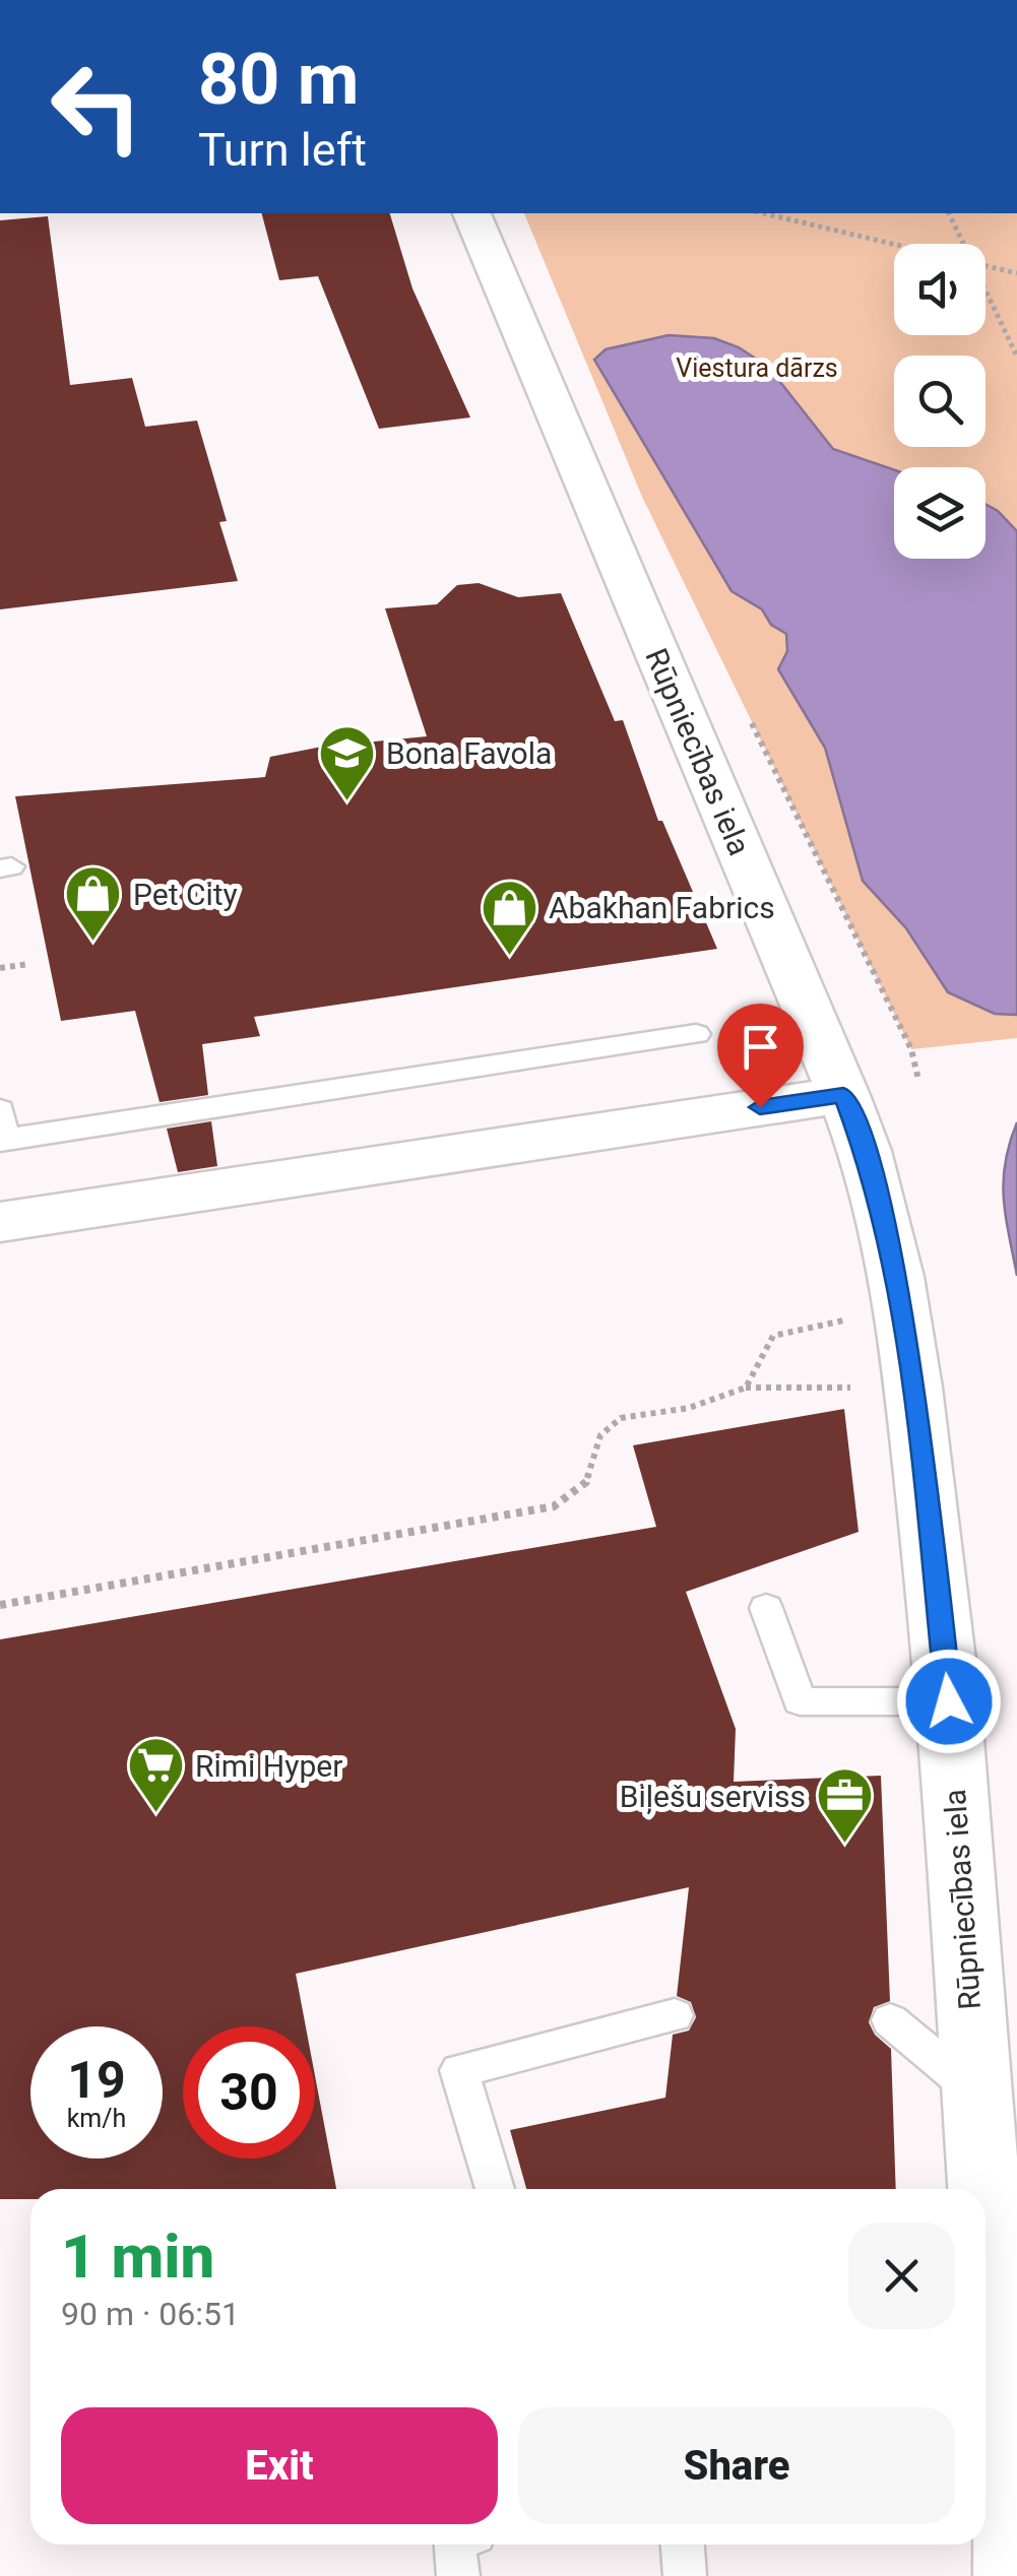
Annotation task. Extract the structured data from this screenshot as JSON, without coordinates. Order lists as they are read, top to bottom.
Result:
{
  "streets": {
    "street": ["Rūpniecības iela"]
  },
  "parks": ["Viestura dārzs"],
  "places": {
    "school or university": ["Bona Favola"],
    "shop": ["Pet City", "Abakhan Fabrics"],
    "supermarket": ["Rimi Hyper"],
    "office": ["Biļešu serviss"]
  },
  "page": {
    "turn": ["80 m", "Turn left"],
    "speed": "19 km/h",
    "limit": "30",
    "heading": ["1 min", "90 m · 06:51"],
    "buttons": ["Exit", "Share"]
  }
}
